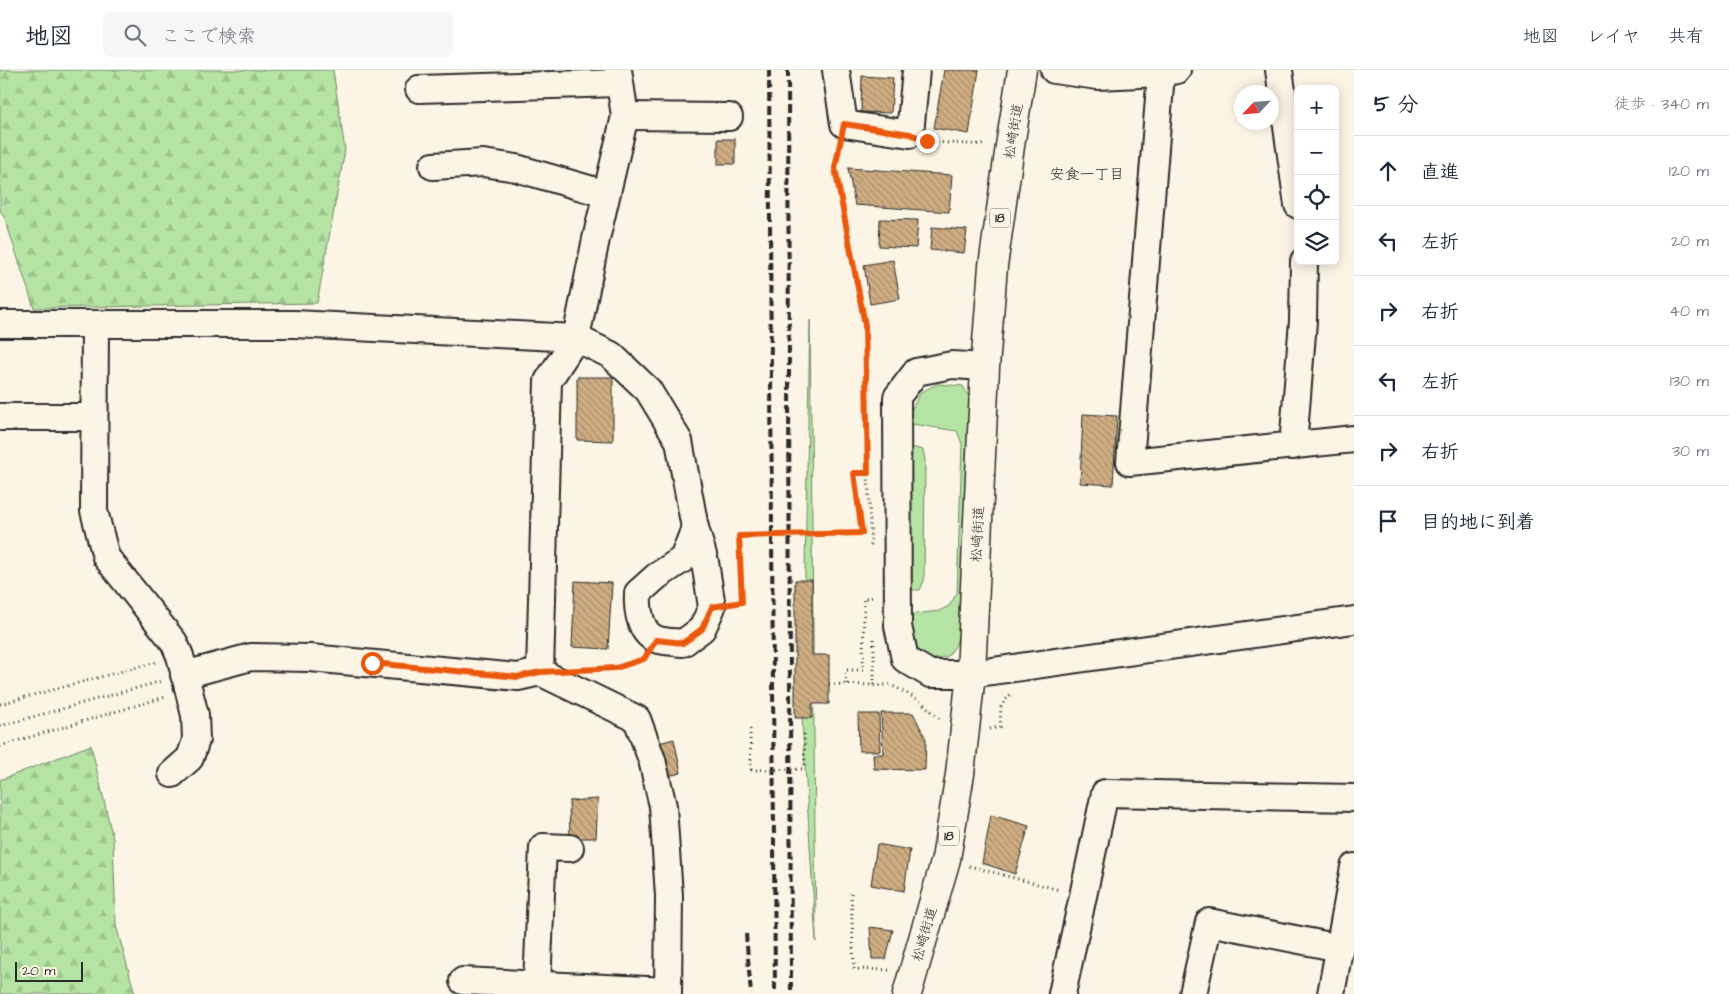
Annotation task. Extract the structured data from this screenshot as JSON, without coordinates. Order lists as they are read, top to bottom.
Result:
{
  "streets": {
    "main road": ["松崎街道", "18"]
  },
  "districts": ["安食一丁目"],
  "scale_bar": "20 m",
  "north": "bottom left",
  "page": {
    "header": "地図",
    "search": "ここで検索",
    "nav": ["地図", "レイヤ", "共有"],
    "heading": ["5 分", "徒歩 · 340 m"],
    "map_buttons": ["+", "−"],
    "list": [
      ["直進", "120 m"],
      ["左折", "20 m"],
      ["右折", "40 m"],
      ["左折", "130 m"],
      ["右折", "30 m"],
      "目的地に到着"
    ],
    "scale": "20 m"
  }
}
